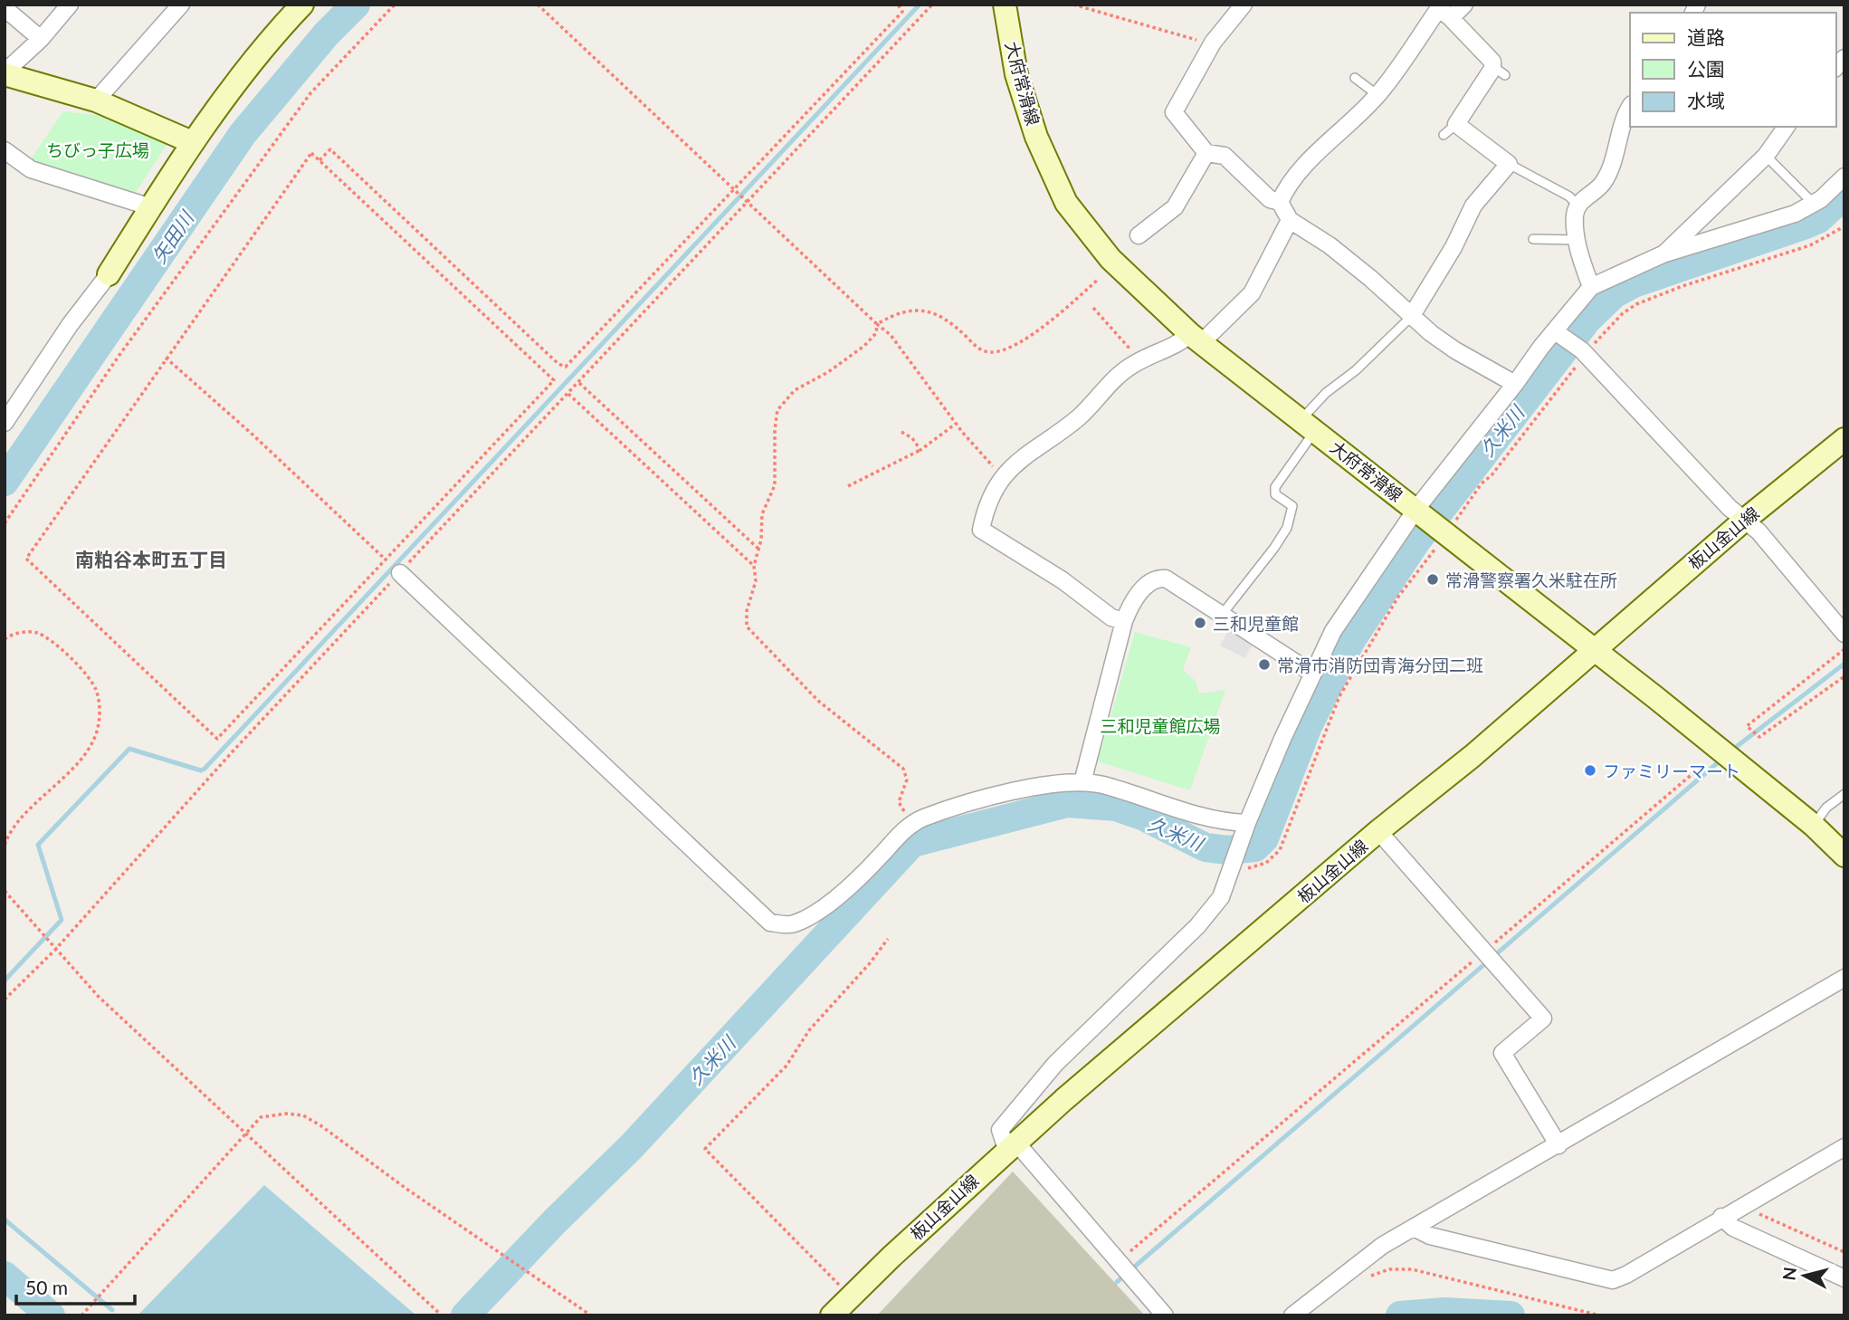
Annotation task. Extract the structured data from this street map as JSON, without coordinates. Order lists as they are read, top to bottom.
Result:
{
  "streets": {
    "main road": ["大府常滑線", "板山金山線"]
  },
  "crossings": [
    ["大府常滑線", "板山金山線"]
  ],
  "districts": ["南粕谷本町五丁目"],
  "water": ["矢田川", "久米川"],
  "parks": ["ちびっ子広場", "三和児童館広場"],
  "places": [
    "常滑警察署久米駐在所",
    "三和児童館",
    "常滑市消防団青海分団二班",
    "ファミリーマート"
  ],
  "legend": ["道路", "公園", "水域"],
  "scale_bar": "50 m",
  "north": "left"
}
